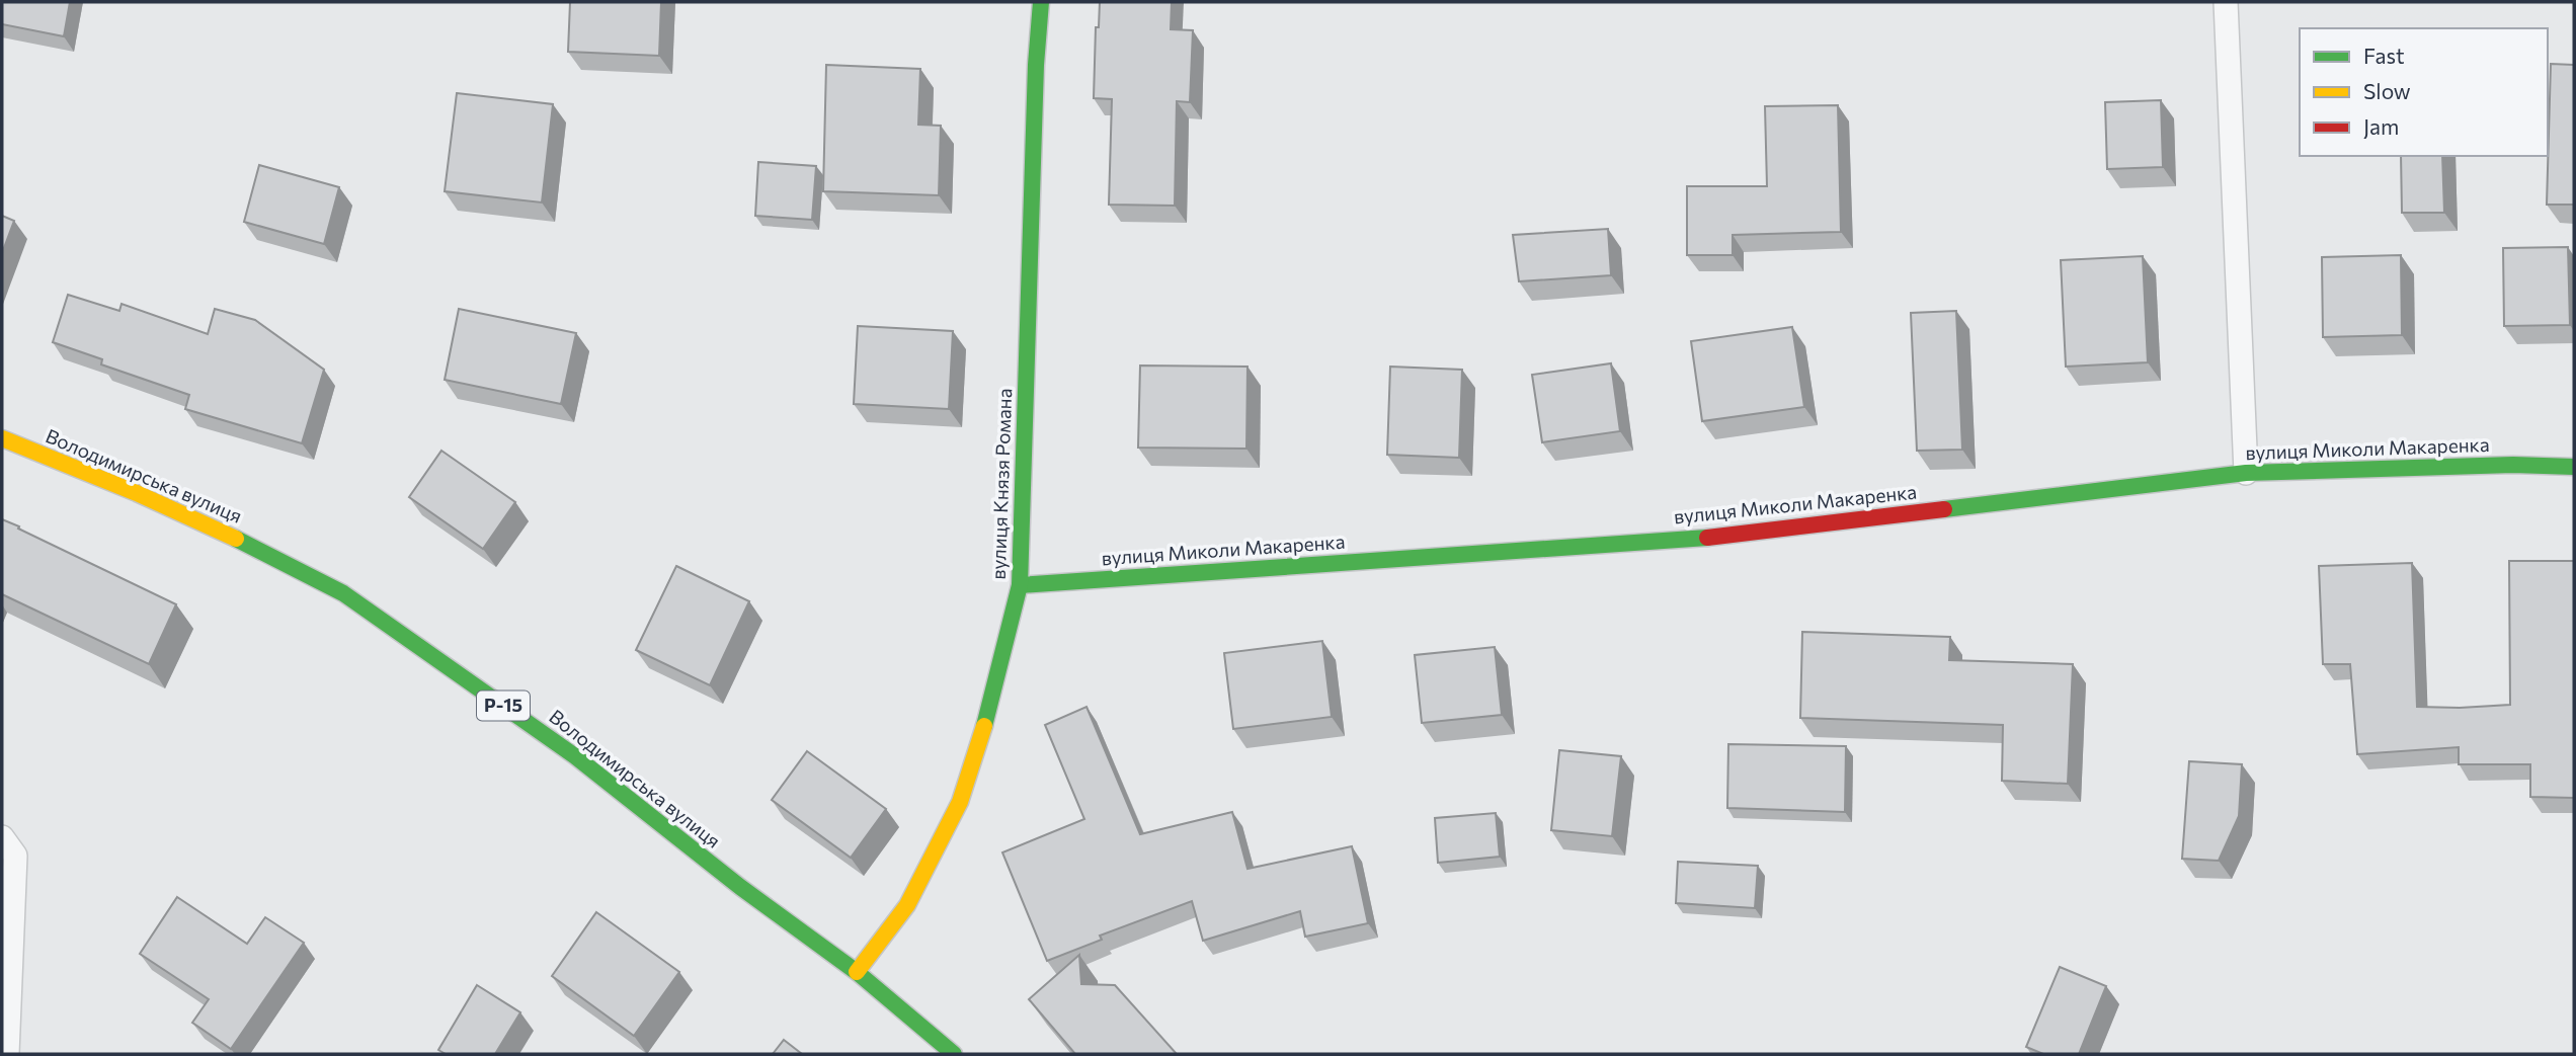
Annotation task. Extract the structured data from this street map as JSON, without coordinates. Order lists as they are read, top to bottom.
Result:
{
  "streets": {
    "street": [
      "вулиця Миколи Макаренка",
      "Володимирська вулиця",
      "вулиця Князя Романа",
      "Р-15"
    ]
  },
  "crossings": [
    ["вулиця Миколи Макаренка", "вулиця Князя Романа"],
    ["Володимирська вулиця", "вулиця Князя Романа"]
  ],
  "legend": ["Fast", "Slow", "Jam"]
}
